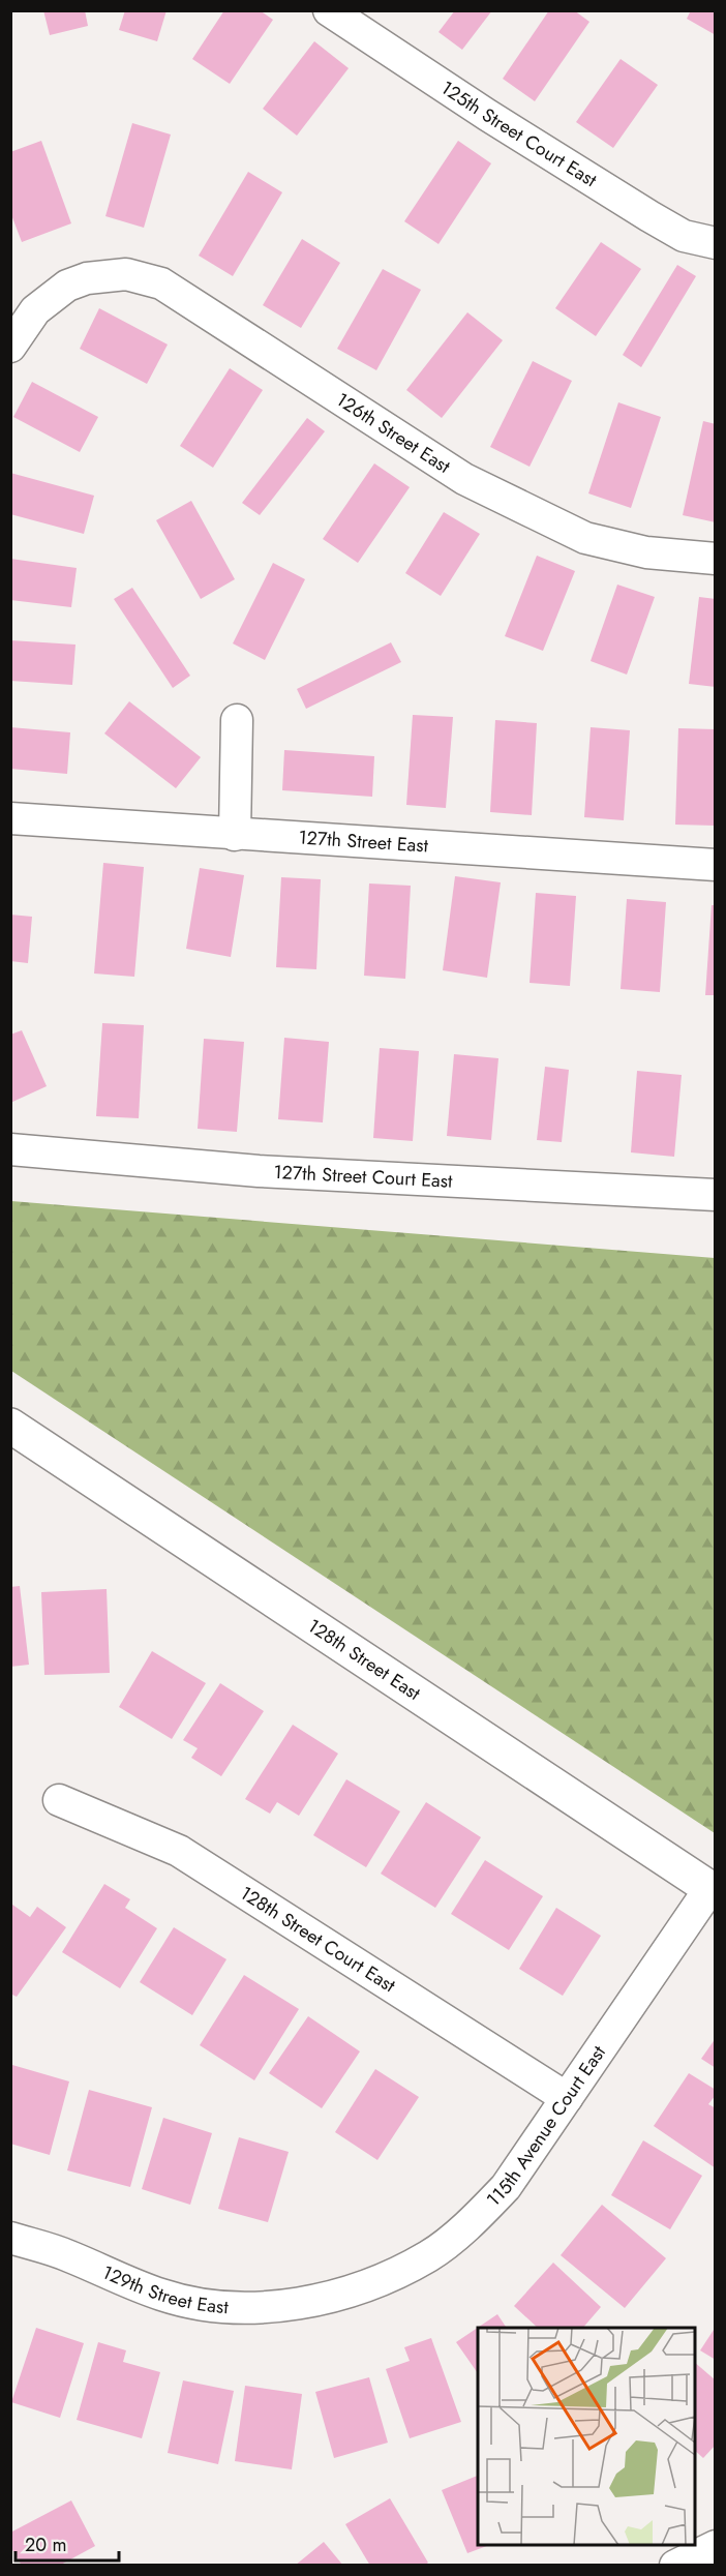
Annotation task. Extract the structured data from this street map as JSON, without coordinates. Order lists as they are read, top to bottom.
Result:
{
  "streets": {
    "street": [
      "125th Street Court East",
      "126th Street East",
      "127th Street East",
      "127th Street Court East",
      "128th Street East",
      "128th Street Court East",
      "115th Avenue Court East",
      "129th Street East"
    ]
  },
  "crossings": [
    ["128th Street East", "115th Avenue Court East"],
    ["128th Street Court East", "115th Avenue Court East"],
    ["115th Avenue Court East", "129th Street East"]
  ],
  "scale_bar": "20 m"
}
